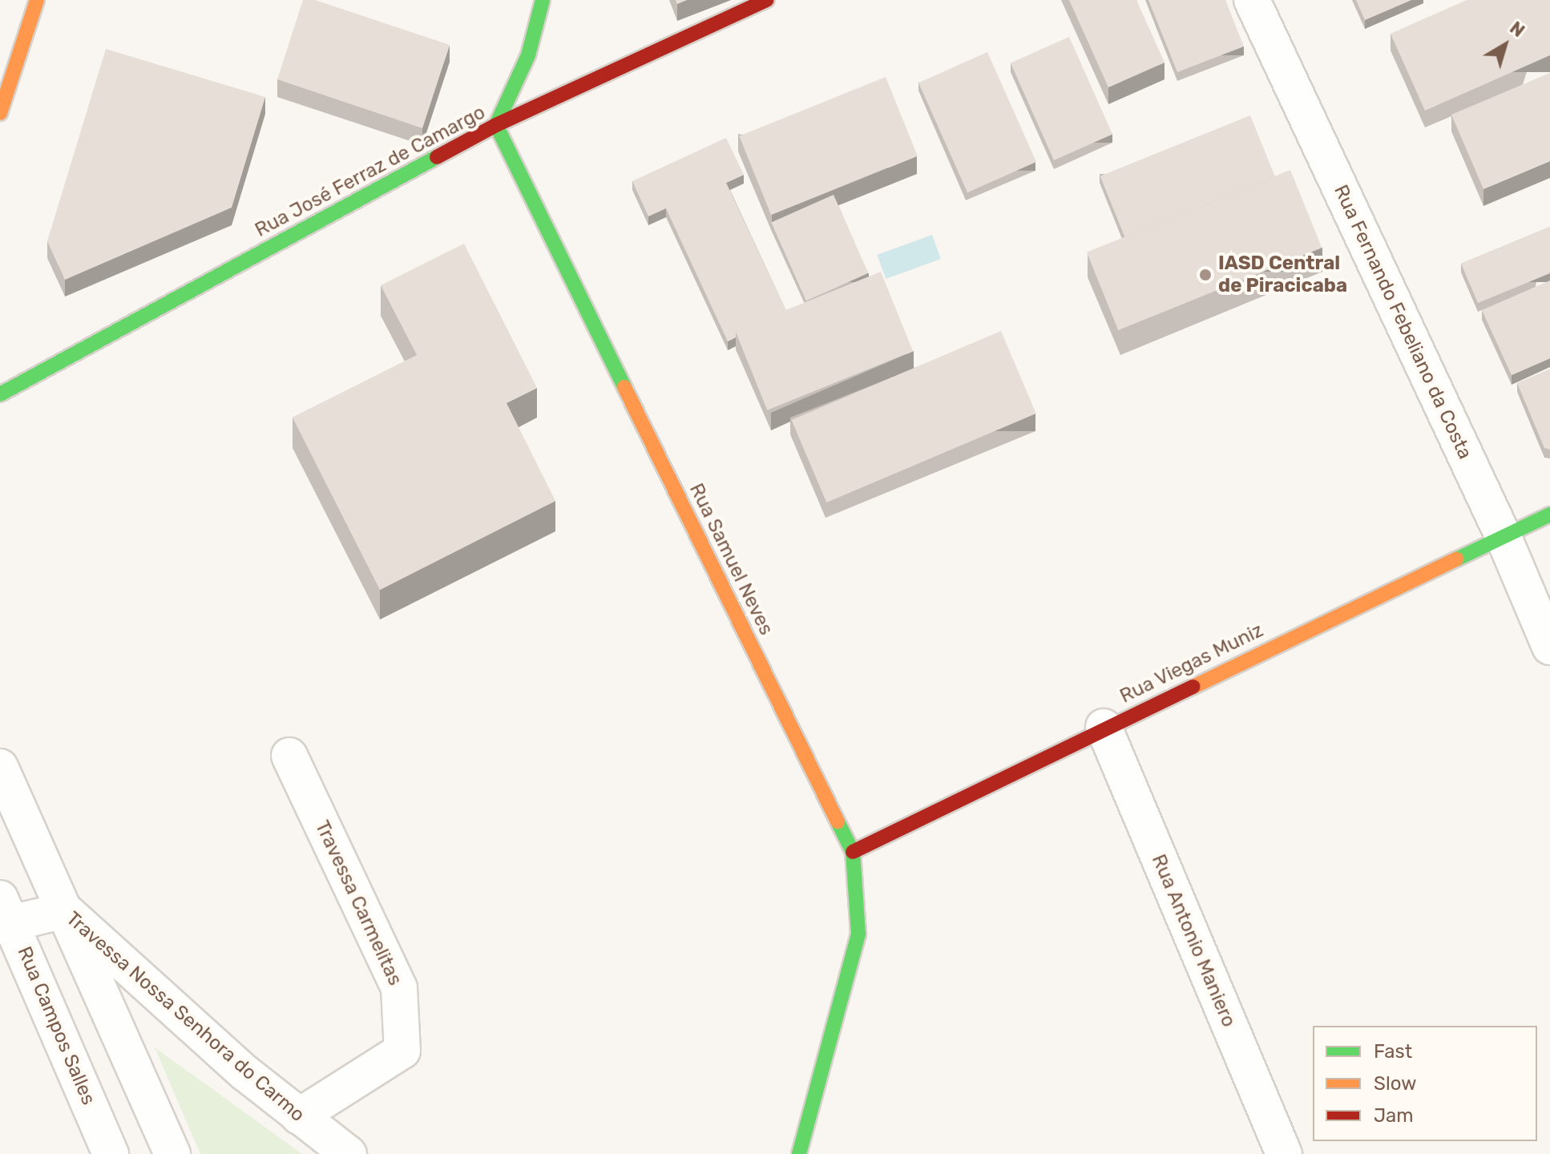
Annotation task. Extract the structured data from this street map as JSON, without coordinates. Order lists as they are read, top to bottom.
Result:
{
  "streets": {
    "street": [
      "Rua José Ferraz de Camargo",
      "Rua Fernando Febeliano da Costa",
      "Rua Samuel Neves",
      "Rua Viegas Muniz",
      "Travessa Carmelitas",
      "Rua Antonio Maniero",
      "Travessa Nossa Senhora do Carmo",
      "Rua Campos Salles"
    ]
  },
  "crossings": [
    ["Rua José Ferraz de Camargo", "Rua Samuel Neves"],
    ["Rua Fernando Febeliano da Costa", "Rua Viegas Muniz"],
    ["Rua Samuel Neves", "Rua Viegas Muniz"],
    ["Rua Viegas Muniz", "Rua Antonio Maniero"],
    ["Travessa Carmelitas", "Travessa Nossa Senhora do Carmo"],
    ["Travessa Nossa Senhora do Carmo", "Rua Campos Salles"]
  ],
  "places": ["IASD Central de Piracicaba"],
  "legend": ["Fast", "Slow", "Jam"],
  "north": "top right"
}
